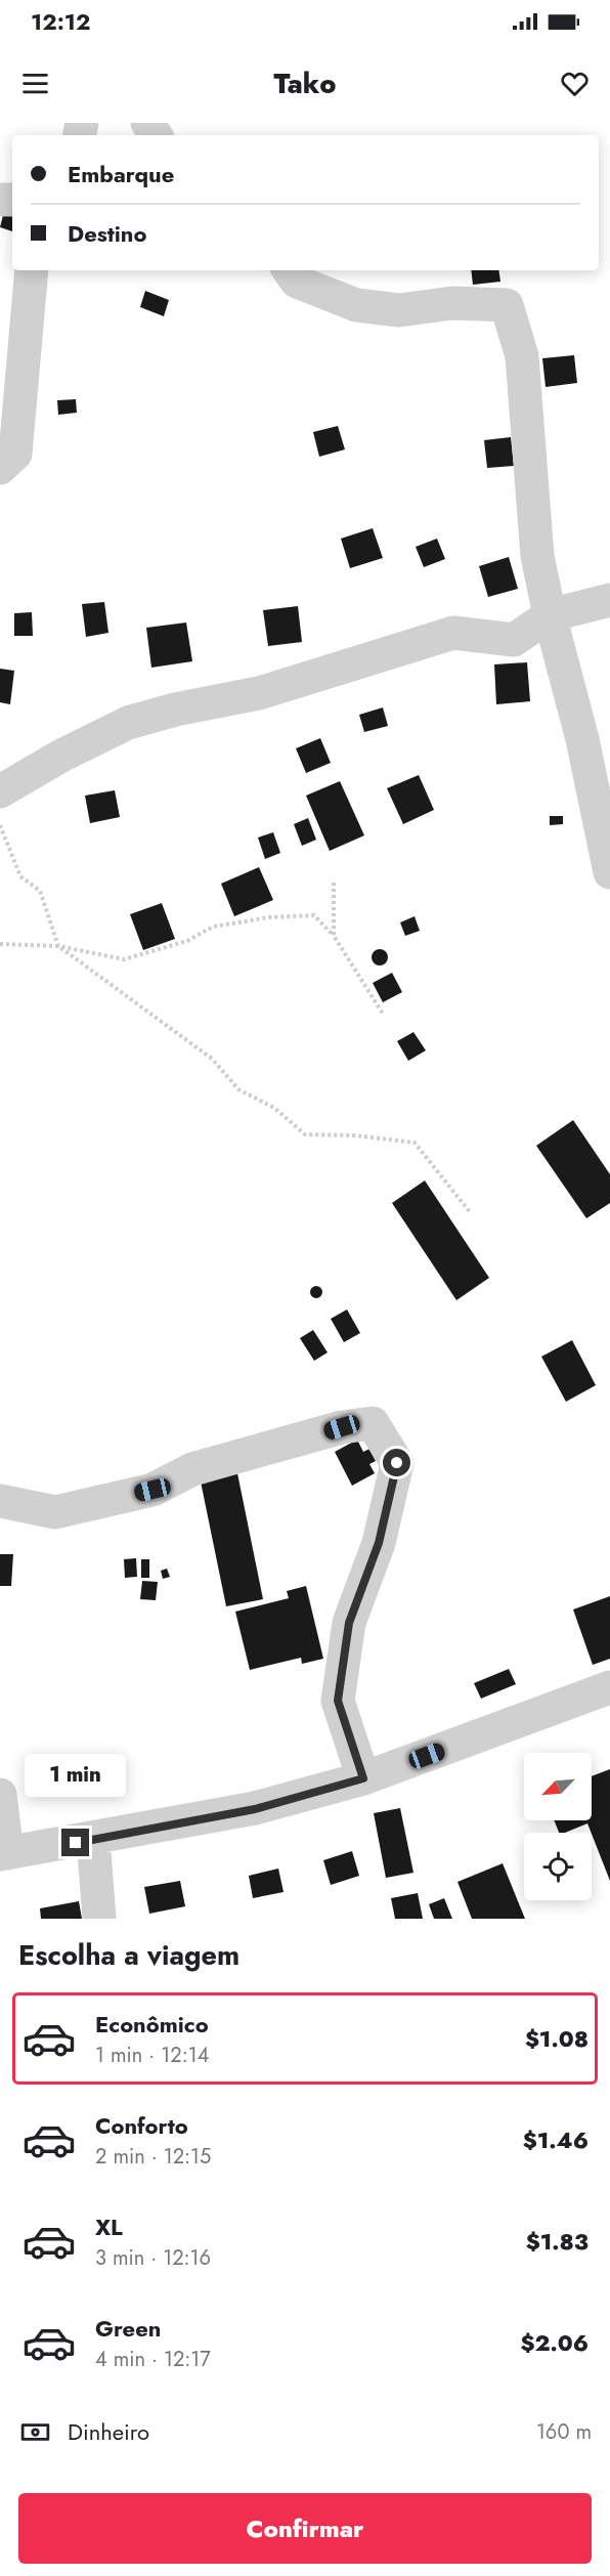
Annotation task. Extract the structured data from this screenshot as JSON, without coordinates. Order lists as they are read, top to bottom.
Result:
{
  "north": "bottom left",
  "page": {
    "status": "12:12",
    "header": "Tako",
    "banner": ["Embarque", "Destino"],
    "bubble": "1 min",
    "heading": "Escolha a viagem",
    "list": [
      {
        "name": "Econômico",
        "note": "1 min · 12:14",
        "value": "$1.08"
      },
      {
        "name": "Conforto",
        "note": "2 min · 12:15",
        "value": "$1.46"
      },
      {
        "name": "XL",
        "note": "3 min · 12:16",
        "value": "$1.83"
      },
      {
        "name": "Green",
        "note": "4 min · 12:17",
        "value": "$2.06"
      }
    ],
    "pay": ["Dinheiro", "160 m"],
    "buttons": "Confirmar"
  }
}
